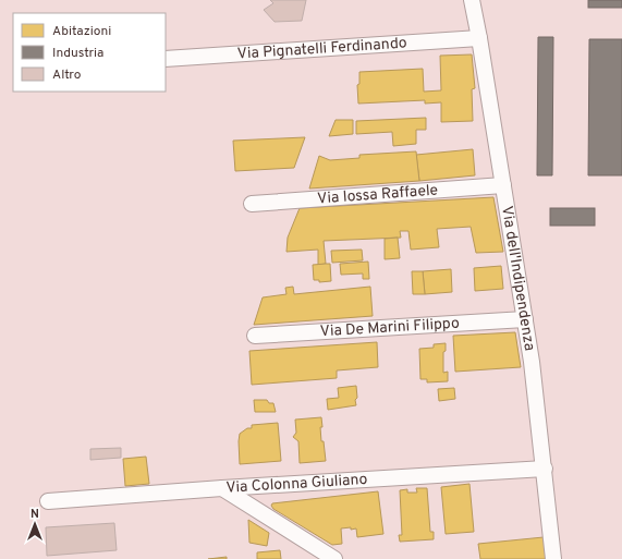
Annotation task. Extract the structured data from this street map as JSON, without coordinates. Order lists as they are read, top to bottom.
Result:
{
  "streets": {
    "street": [
      "Via Pignatelli Ferdinando",
      "Via Iossa Raffaele",
      "Via dell'Indipendenza",
      "Via De Marini Filippo",
      "Via Colonna Giuliano"
    ]
  },
  "crossings": [
    ["Via Pignatelli Ferdinando", "Via dell'Indipendenza"],
    ["Via Iossa Raffaele", "Via dell'Indipendenza"],
    ["Via dell'Indipendenza", "Via De Marini Filippo"],
    ["Via dell'Indipendenza", "Via Colonna Giuliano"]
  ],
  "legend": ["Abitazioni", "Industria", "Altro"],
  "north": "top"
}
